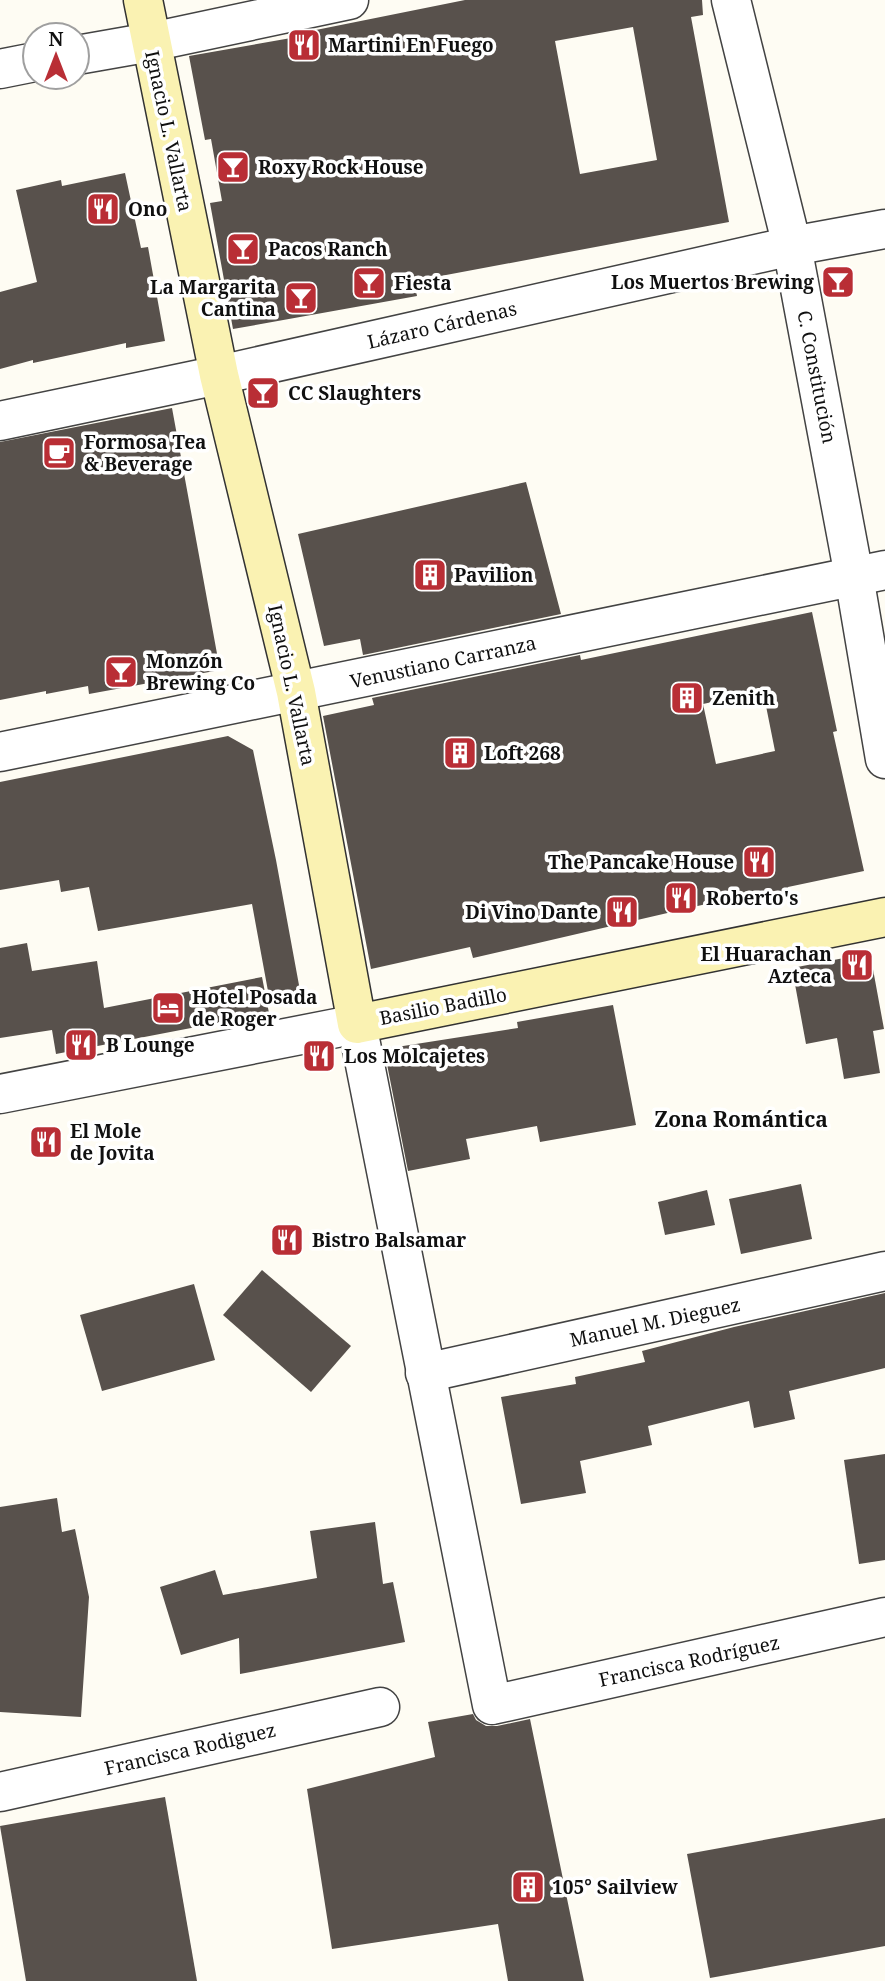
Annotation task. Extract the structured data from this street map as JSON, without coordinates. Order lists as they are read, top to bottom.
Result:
{
  "streets": {
    "main road": ["Ignacio L. Vallarta", "Basilio Badillo"],
    "street": [
      "Lázaro Cárdenas",
      "C. Constitución",
      "Venustiano Carranza",
      "Manuel M. Dieguez",
      "Francisca Rodríguez",
      "Francisca Rodiguez"
    ]
  },
  "crossings": [
    ["Ignacio L. Vallarta", "Lázaro Cárdenas"],
    ["Ignacio L. Vallarta", "Venustiano Carranza"],
    ["Ignacio L. Vallarta", "Basilio Badillo"],
    ["Ignacio L. Vallarta", "Manuel M. Dieguez"],
    ["Ignacio L. Vallarta", "Francisca Rodríguez"],
    ["Lázaro Cárdenas", "C. Constitución"],
    ["C. Constitución", "Venustiano Carranza"]
  ],
  "districts": ["Zona Romántica"],
  "places": {
    "restaurant": [
      "Martini En Fuego",
      "Ono",
      "The Pancake House",
      "Roberto's",
      "Di Vino Dante",
      "El Huarachan Azteca",
      "B Lounge",
      "Los Molcajetes",
      "El Mole de Jovita",
      "Bistro Balsamar"
    ],
    "bar": [
      "Roxy Rock House",
      "Pacos Ranch",
      "Los Muertos Brewing",
      "Fiesta",
      "La Margarita Cantina",
      "CC Slaughters",
      "Monzón Brewing Co"
    ],
    "cafe": ["Formosa Tea & Beverage"],
    "building": [
      "Pavilion",
      "Zenith",
      "Loft 268",
      "105° Sailview"
    ],
    "hotel": ["Hotel Posada de Roger"]
  },
  "north": "top"
}
